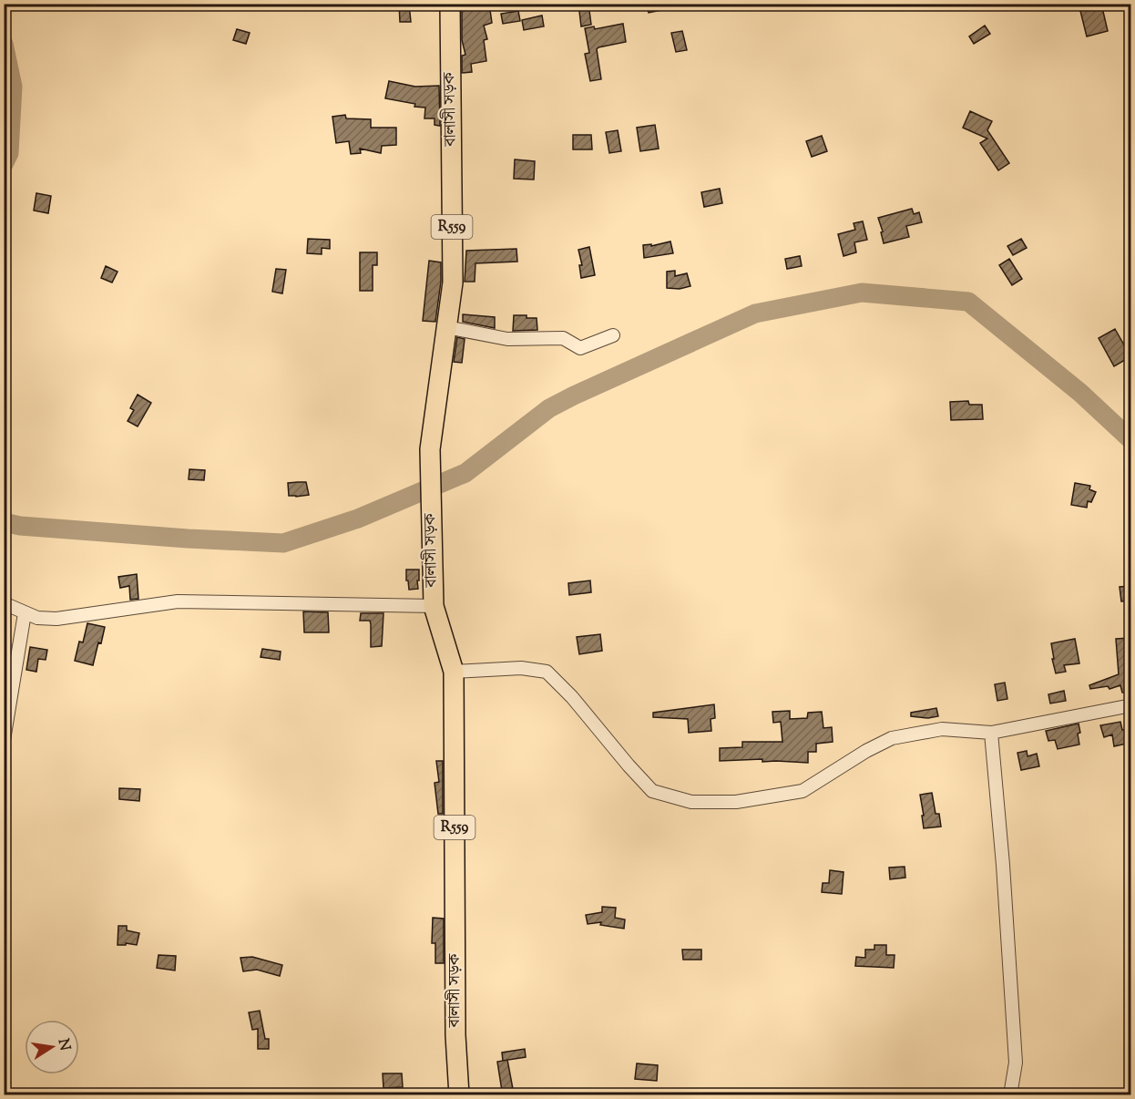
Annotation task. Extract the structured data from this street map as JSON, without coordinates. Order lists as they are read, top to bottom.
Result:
{
  "streets": {
    "main road": ["বালাসী সড়ক", "R559"]
  },
  "north": "right"
}
